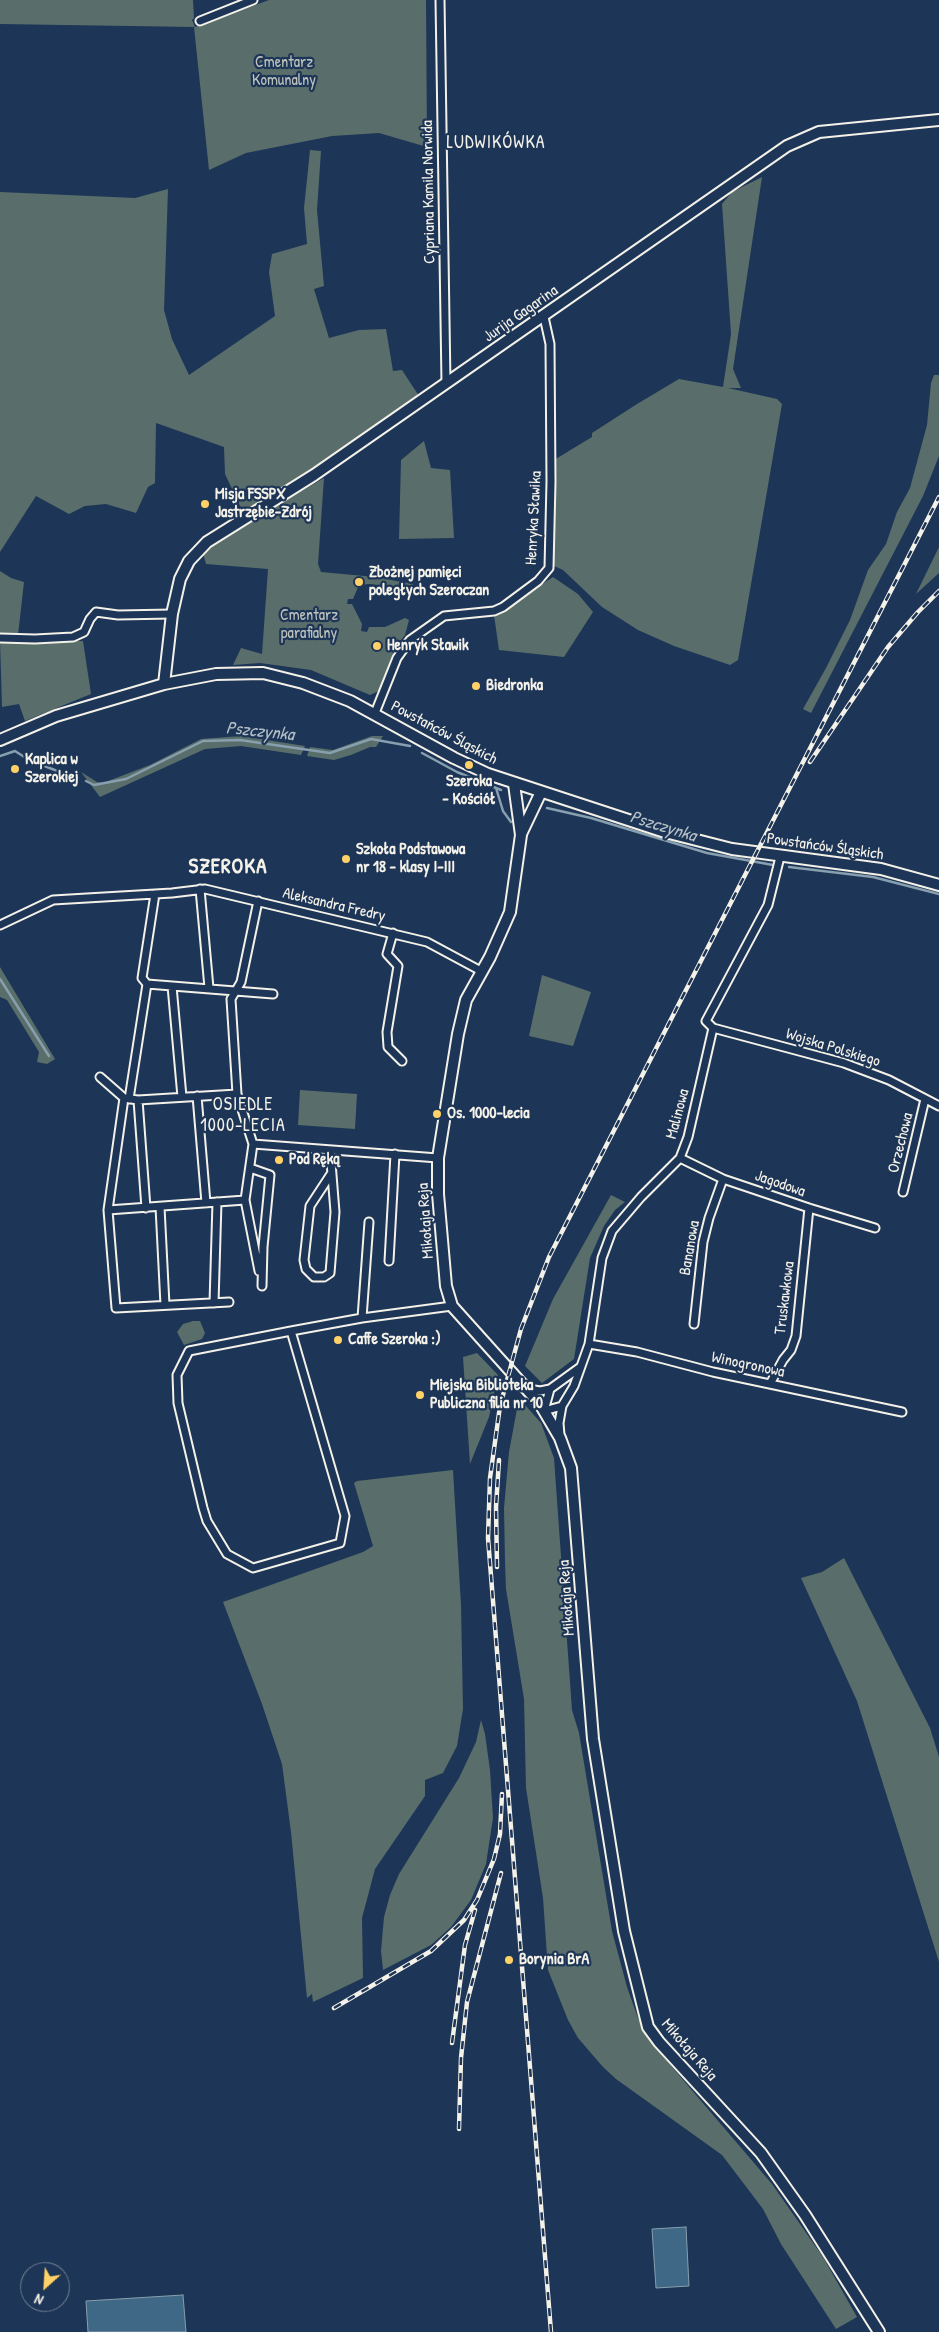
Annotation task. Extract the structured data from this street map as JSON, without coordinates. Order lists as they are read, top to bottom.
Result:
{
  "streets": {
    "street": [
      "Cypriana Kamila Norwida",
      "Jurija Gagarina",
      "Henryka Sławika",
      "Powstańców Śląskich",
      "Aleksandra Fredry",
      "Wojska Polskiego",
      "Malinowa",
      "Orzechowa",
      "Jagodowa",
      "Mikołaja Reja",
      "Bananowa",
      "Truskawkowa",
      "Winogronowa"
    ]
  },
  "crossings": [
    ["Cypriana Kamila Norwida", "Jurija Gagarina"],
    ["Jurija Gagarina", "Henryka Sławika"],
    ["Jurija Gagarina", "Powstańców Śląskich"],
    ["Henryka Sławika", "Powstańców Śląskich"],
    ["Powstańców Śląskich", "Malinowa"],
    ["Powstańców Śląskich", "Mikołaja Reja"],
    ["Aleksandra Fredry", "Mikołaja Reja"],
    ["Wojska Polskiego", "Malinowa"],
    ["Wojska Polskiego", "Orzechowa"],
    ["Malinowa", "Jagodowa"],
    ["Malinowa", "Winogronowa"],
    ["Jagodowa", "Bananowa"],
    ["Jagodowa", "Truskawkowa"],
    ["Truskawkowa", "Winogronowa"]
  ],
  "districts": ["LUDWIKÓWKA", "SZEROKA", "OSIEDLE 1000-LECIA"],
  "water": ["Pszczynka"],
  "parks": ["Cmentarz Komunalny", "Cmentarz parafialny"],
  "places": [
    "Misja FSSPX Jastrzębie-Zdrój",
    "Zbożnej pamięci poległych Szeroczan",
    "Henryk Sławik",
    "Biedronka",
    "Szeroka - Kościół",
    "Kaplica w Szerokiej",
    "Szkoła Podstawowa nr 18 - klasy I-III",
    "Os. 1000-lecia",
    "Pod Ręką",
    "Caffe Szeroka :)",
    "Miejska Biblioteka Publiczna filia nr 10",
    "Borynia BrA"
  ],
  "north": "bottom left"
}
